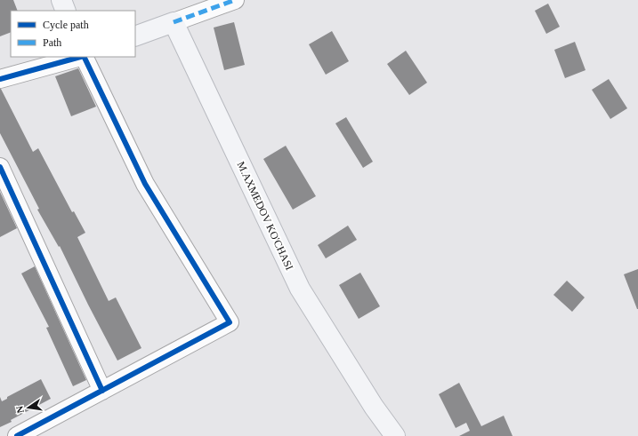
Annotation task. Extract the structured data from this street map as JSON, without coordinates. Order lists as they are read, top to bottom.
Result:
{
  "streets": {
    "main road": ["M.AXMEDOV KO'CHASI"]
  },
  "legend": ["Cycle path", "Path"],
  "north": "left"
}
